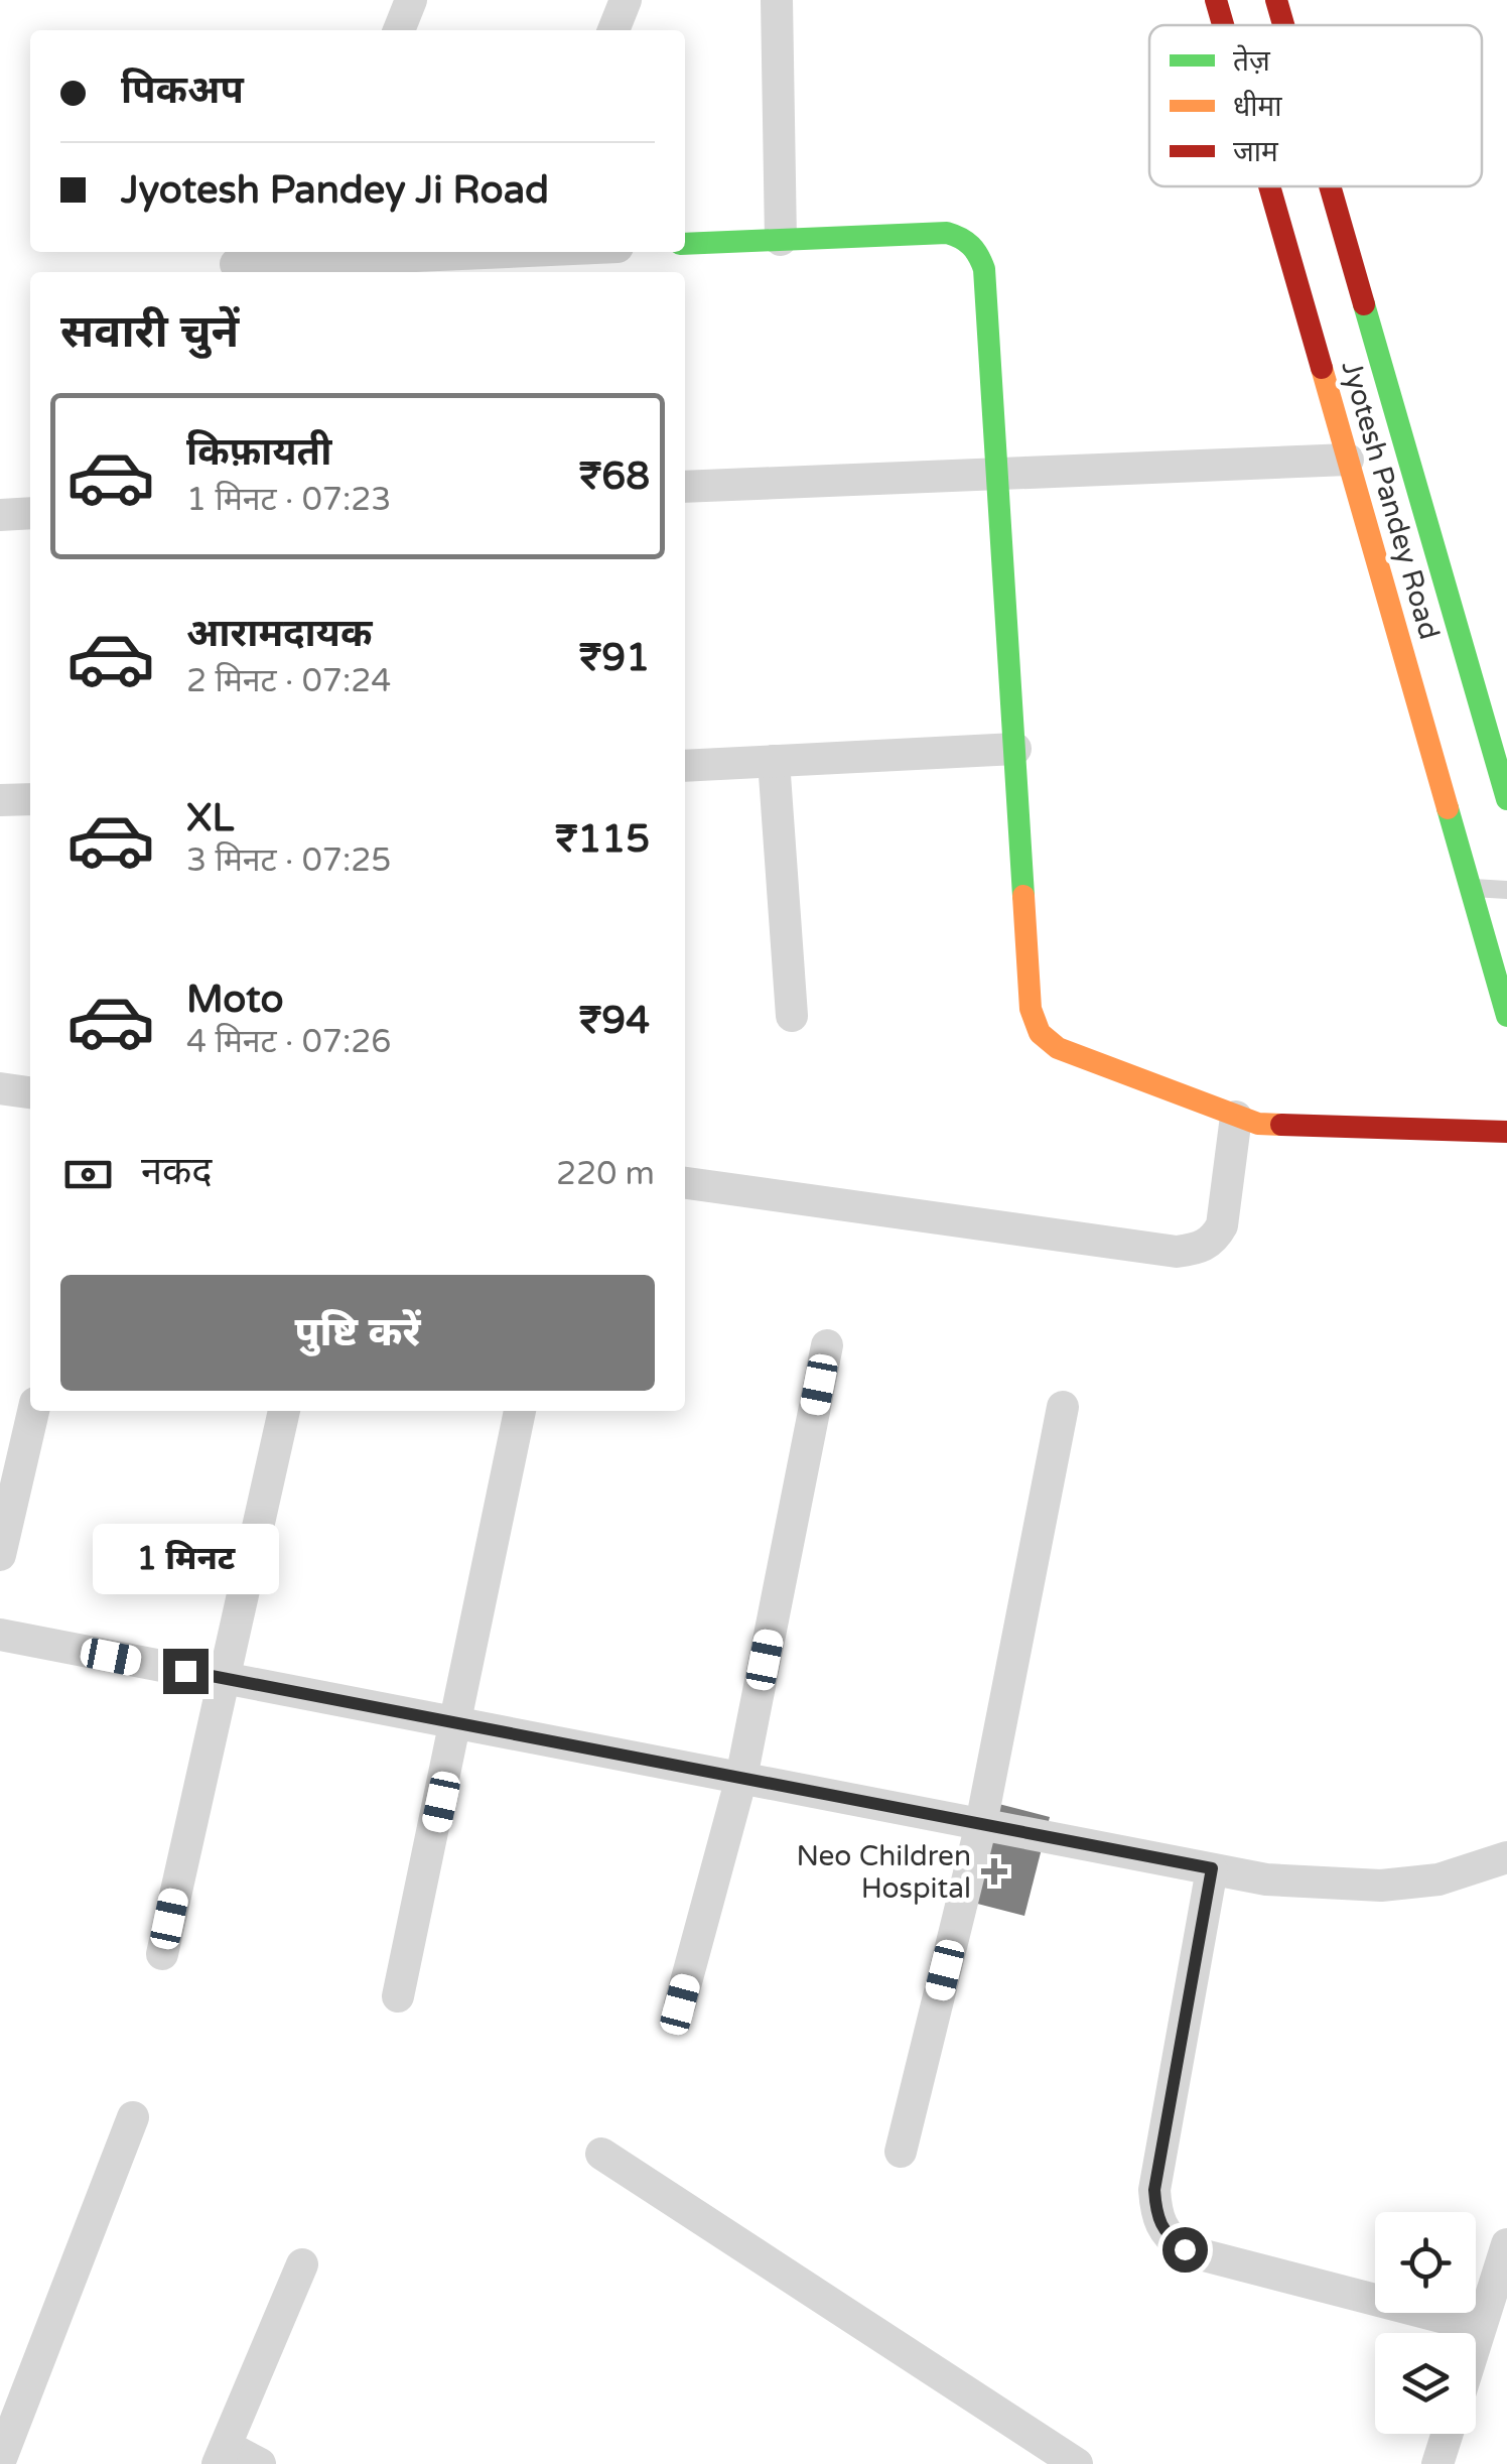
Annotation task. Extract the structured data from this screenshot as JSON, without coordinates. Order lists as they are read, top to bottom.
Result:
{
  "streets": {
    "street": ["Jyotesh Pandey Road"]
  },
  "places": {
    "health": ["Neo Children Hospital"]
  },
  "legend": ["तेज़", "धीमा", "जाम"],
  "page": {
    "banner": ["पिकअप", "Jyotesh Pandey Ji Road"],
    "heading": "सवारी चुनें",
    "list": [
      {
        "name": "किफ़ायती",
        "note": "1 मिनट · 07:23",
        "value": "₹68"
      },
      {
        "name": "आरामदायक",
        "note": "2 मिनट · 07:24",
        "value": "₹91"
      },
      {
        "name": "XL",
        "note": "3 मिनट · 07:25",
        "value": "₹115"
      },
      {
        "name": "Moto",
        "note": "4 मिनट · 07:26",
        "value": "₹94"
      }
    ],
    "pay": ["नकद", "220 m"],
    "buttons": "पुष्टि करें",
    "bubble": "1 मिनट"
  }
}
